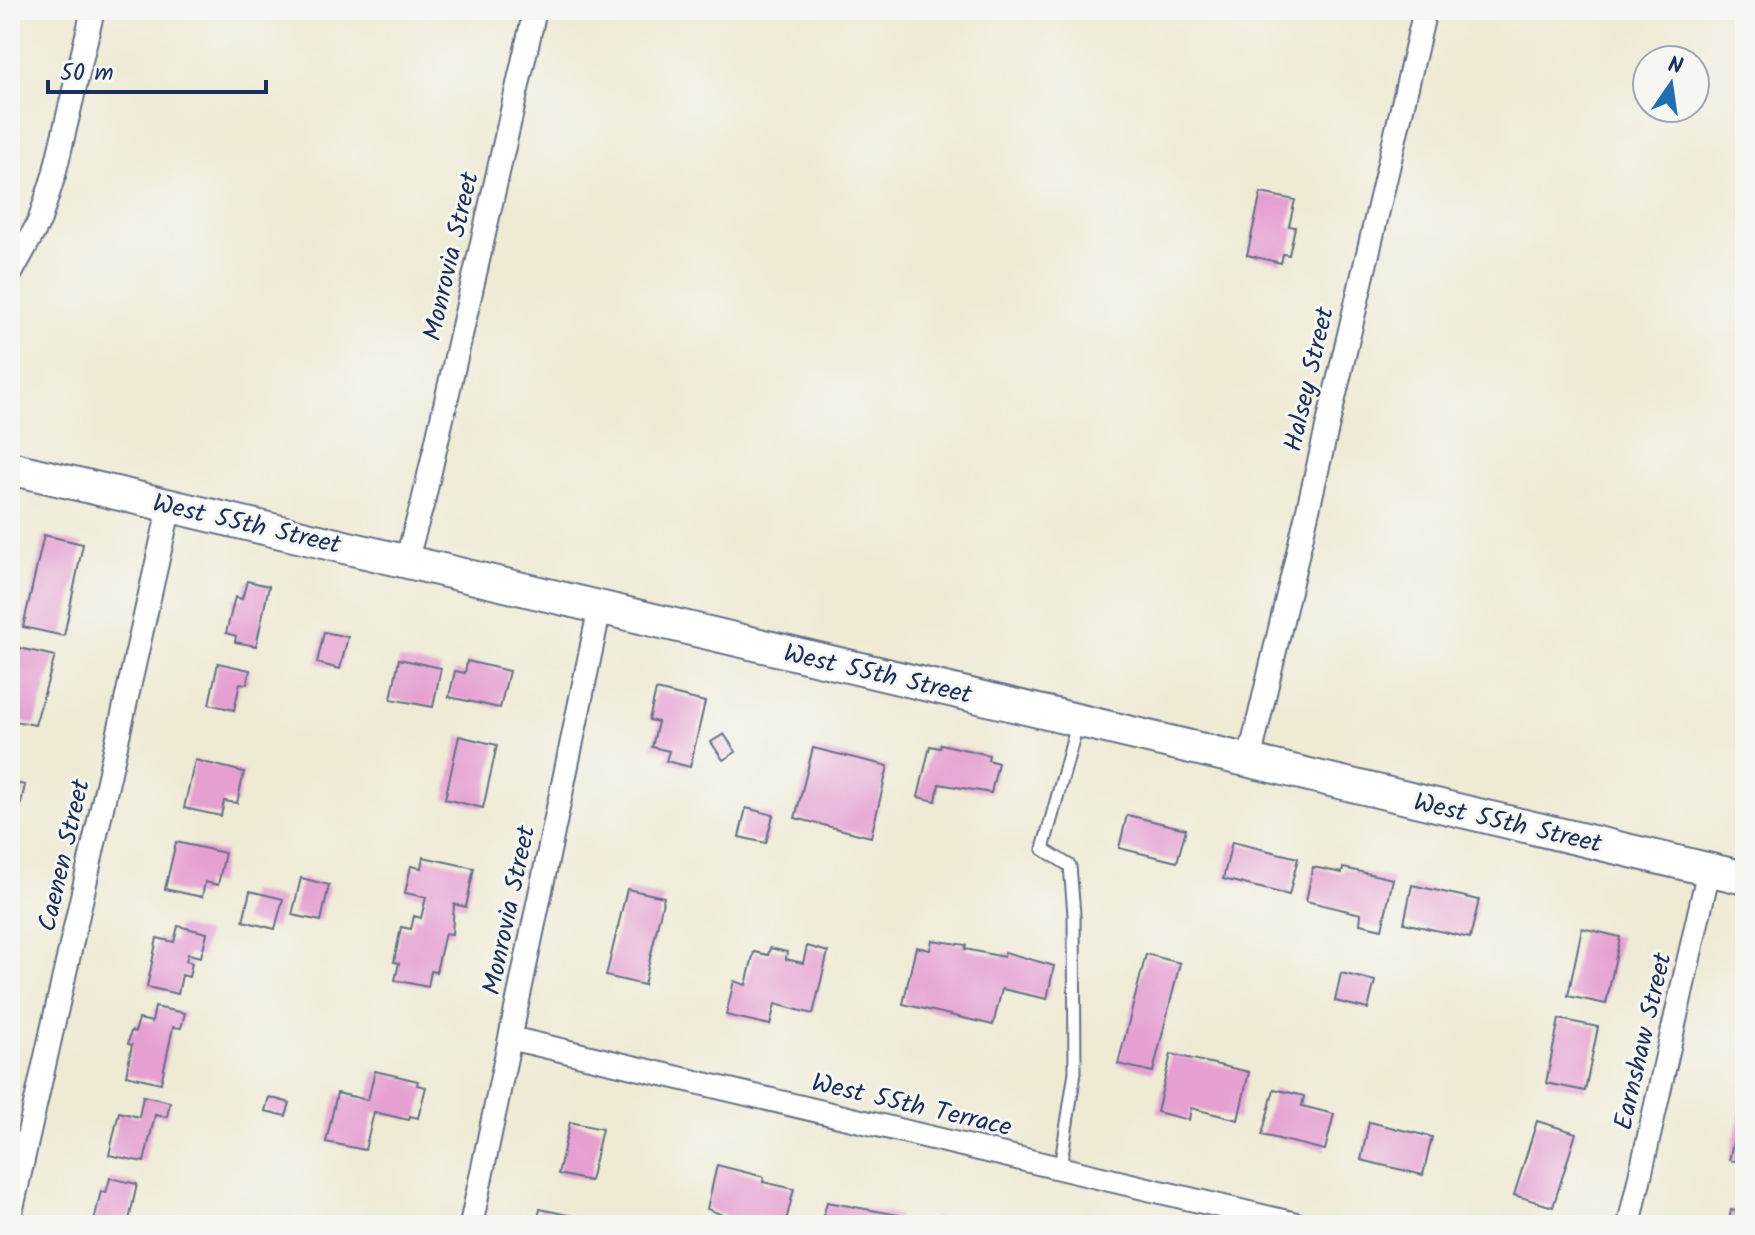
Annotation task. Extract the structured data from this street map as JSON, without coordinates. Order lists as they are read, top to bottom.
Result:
{
  "streets": {
    "street": [
      "Monrovia Street",
      "Halsey Street",
      "West 55th Street",
      "Caenen Street",
      "Earnshaw Street",
      "West 55th Terrace"
    ]
  },
  "crossings": [
    ["Monrovia Street", "West 55th Street"],
    ["Monrovia Street", "West 55th Terrace"],
    ["Halsey Street", "West 55th Street"],
    ["West 55th Street", "Caenen Street"],
    ["West 55th Street", "Earnshaw Street"]
  ],
  "scale_bar": "50 m",
  "north": "top"
}
